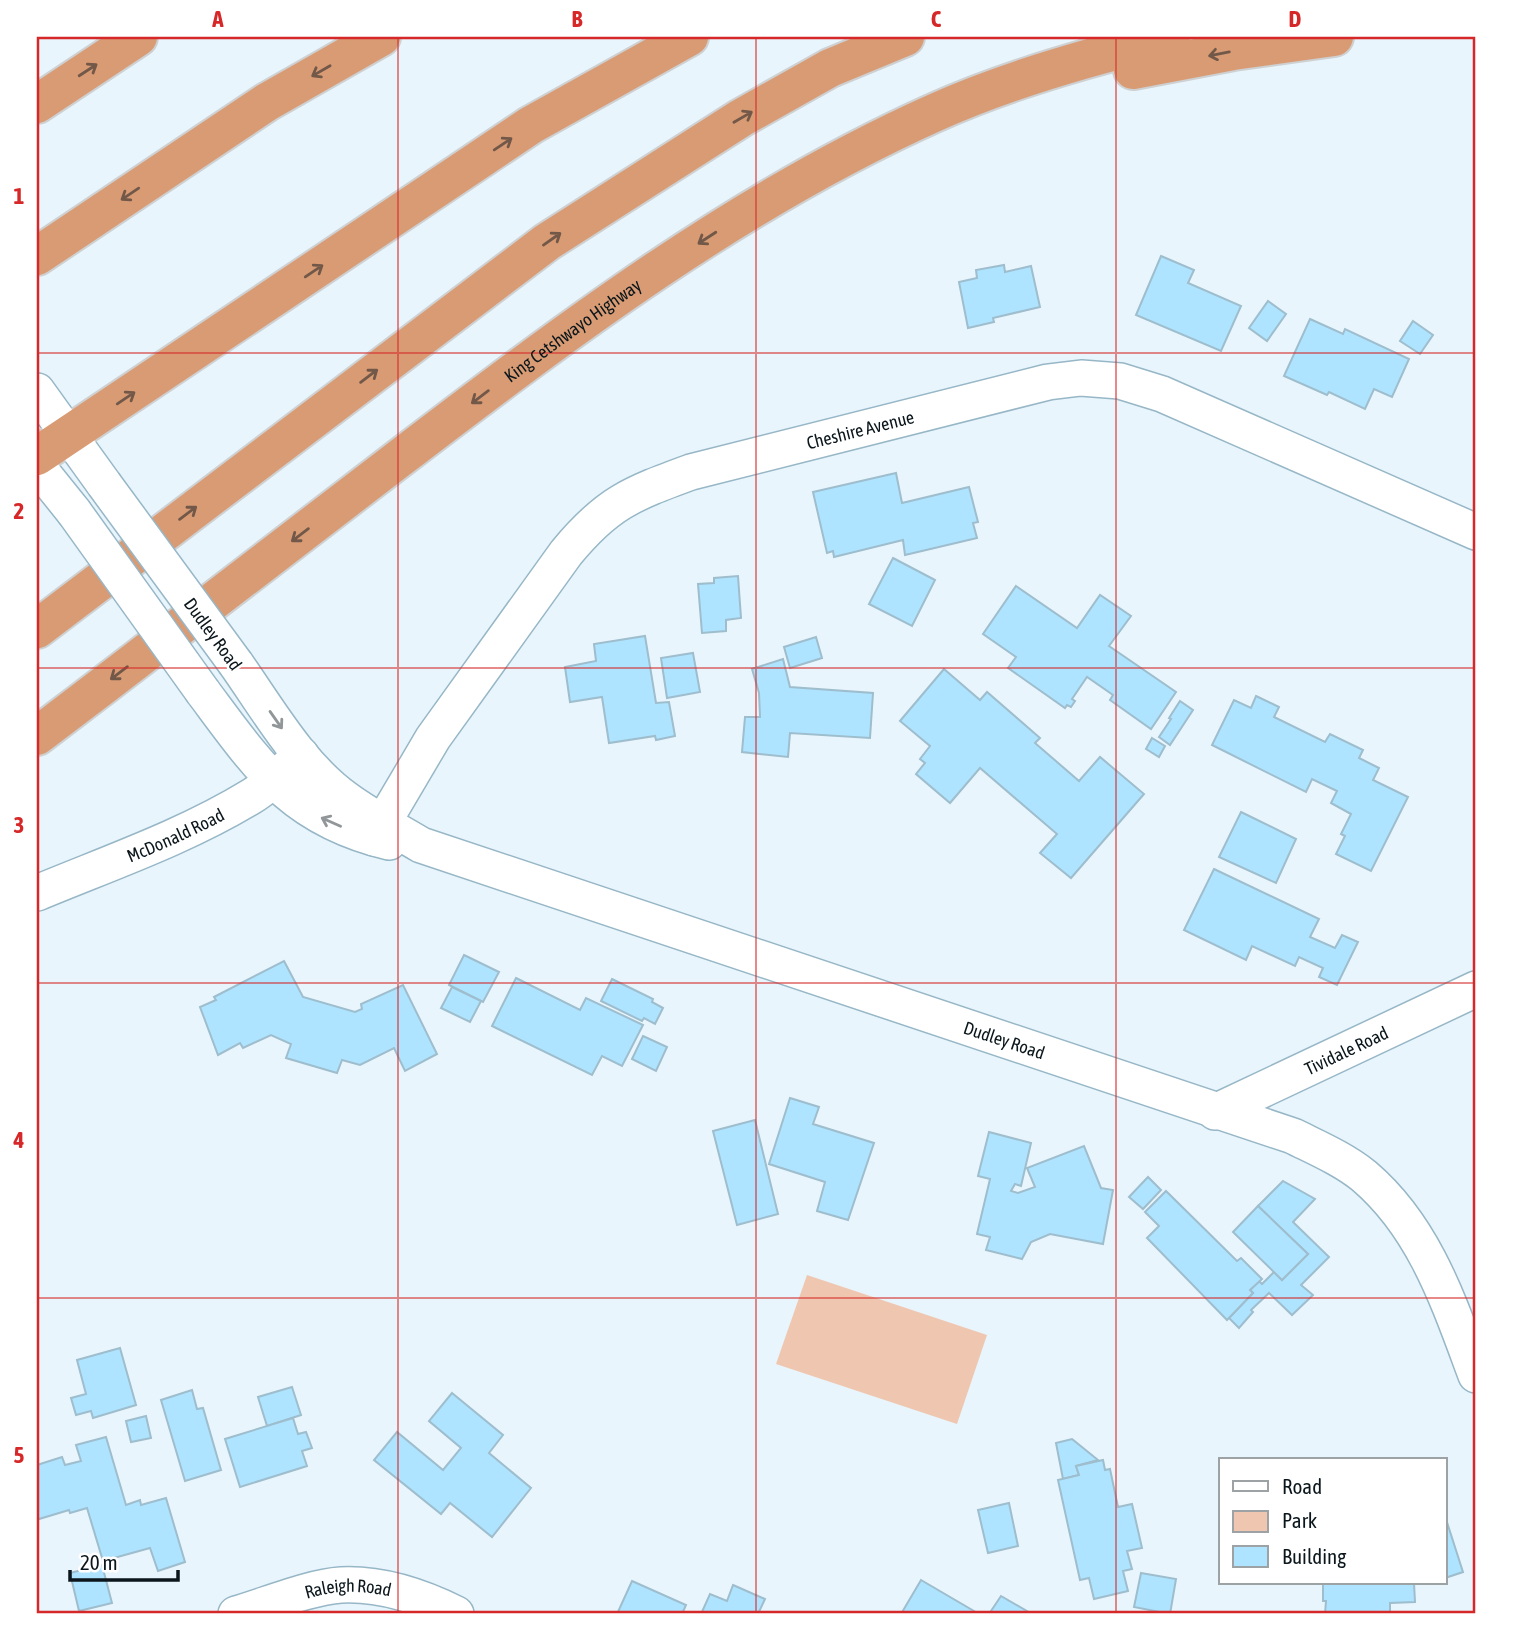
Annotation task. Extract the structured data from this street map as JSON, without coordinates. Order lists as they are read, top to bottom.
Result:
{
  "streets": {
    "highway": ["King Cetshwayo Highway"],
    "street": [
      "Cheshire Avenue",
      "Dudley Road",
      "McDonald Road",
      "Tividale Road",
      "Raleigh Road"
    ]
  },
  "crossings": [
    ["Cheshire Avenue", "Dudley Road"],
    ["Dudley Road", "McDonald Road"],
    ["Dudley Road", "Tividale Road"]
  ],
  "legend": ["Road", "Park", "Building"],
  "scale_bar": "20 m",
  "grid": {
    "columns": [
      "A",
      "B",
      "C",
      "D"
    ],
    "rows": [
      "1",
      "2",
      "3",
      "4",
      "5"
    ]
  }
}
